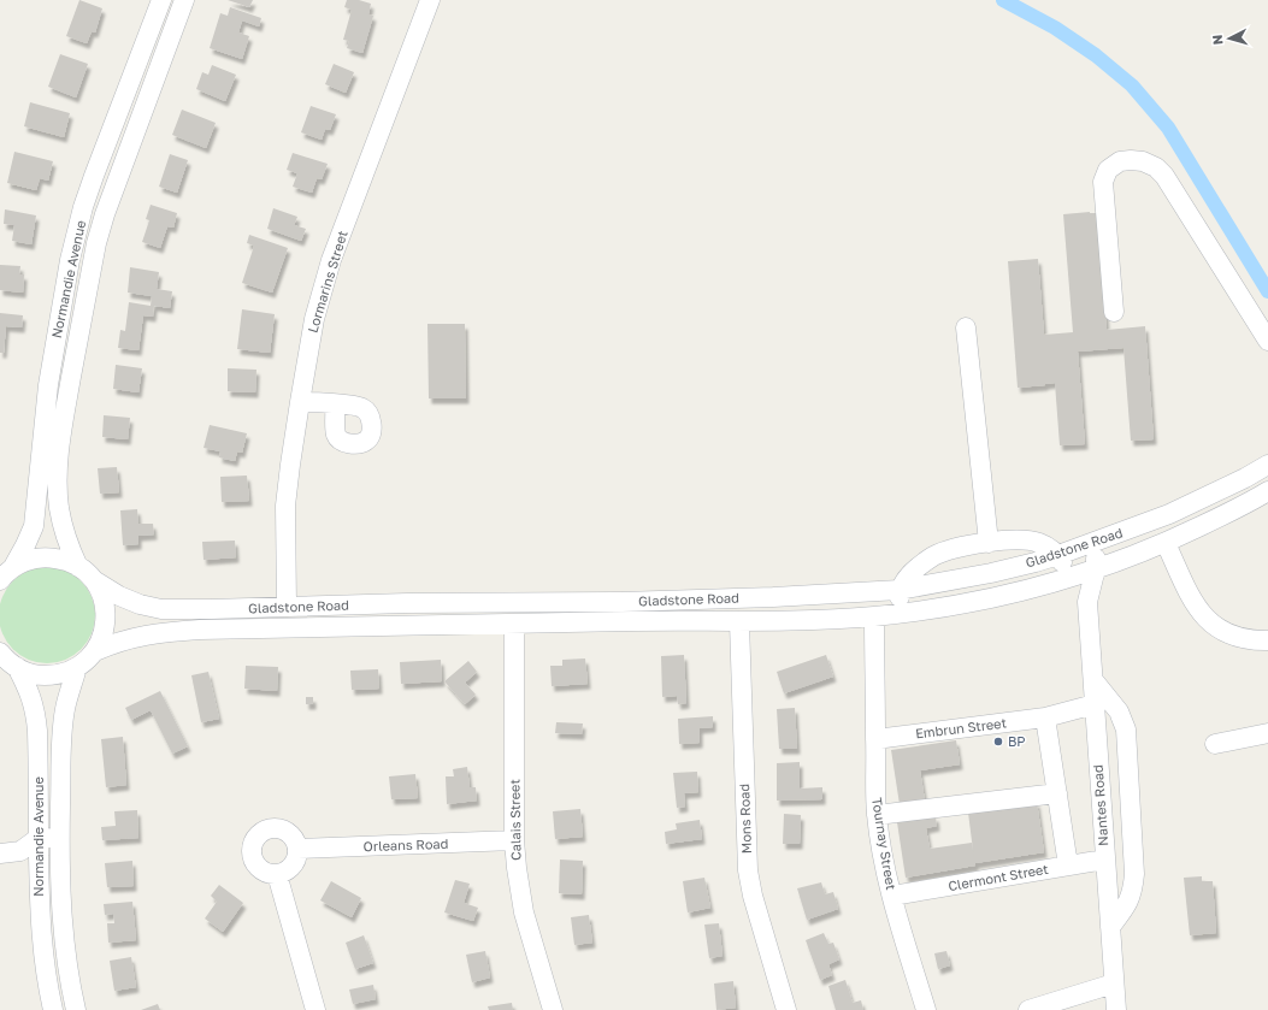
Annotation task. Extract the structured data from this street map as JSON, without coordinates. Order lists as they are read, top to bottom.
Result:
{
  "streets": {
    "street": [
      "Normandie Avenue",
      "Lormarins Street",
      "Gladstone Road",
      "Embrun Street",
      "Nantes Road",
      "Mons Road",
      "Calais Street",
      "Tournay Street",
      "Orleans Road",
      "Clermont Street"
    ]
  },
  "crossings": [
    ["Lormarins Street", "Gladstone Road"],
    ["Gladstone Road", "Nantes Road"],
    ["Gladstone Road", "Mons Road"],
    ["Gladstone Road", "Calais Street"],
    ["Gladstone Road", "Tournay Street"],
    ["Embrun Street", "Nantes Road"],
    ["Embrun Street", "Tournay Street"],
    ["Nantes Road", "Clermont Street"],
    ["Calais Street", "Orleans Road"],
    ["Tournay Street", "Clermont Street"]
  ],
  "places": ["BP"],
  "north": "left"
}
